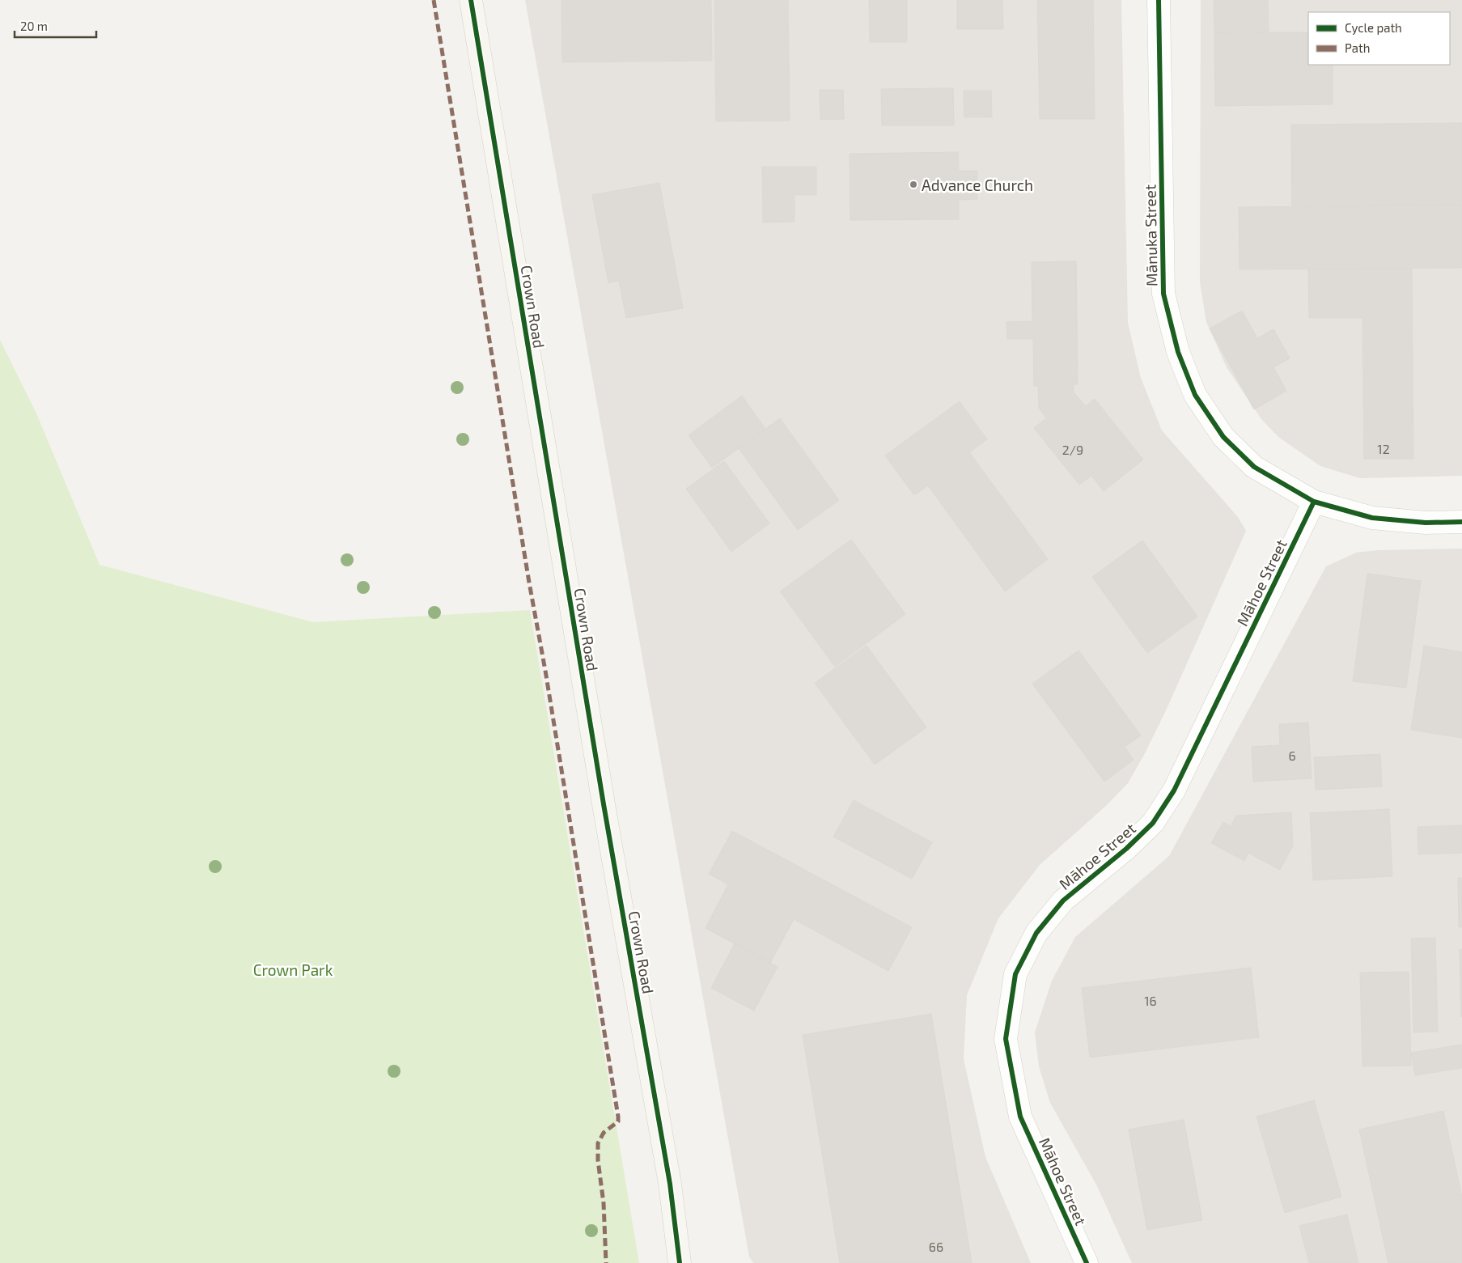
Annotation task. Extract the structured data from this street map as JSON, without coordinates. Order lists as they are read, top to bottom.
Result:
{
  "streets": {
    "street": ["Mānuka Street", "Crown Road", "Māhoe Street"]
  },
  "crossings": [
    ["Mānuka Street", "Māhoe Street"]
  ],
  "parks": ["Crown Park"],
  "places": ["Advance Church"],
  "house_numbers": [
    "12",
    "2/9",
    "6",
    "16",
    "66"
  ],
  "legend": ["Cycle path", "Path"],
  "scale_bar": "20 m"
}
